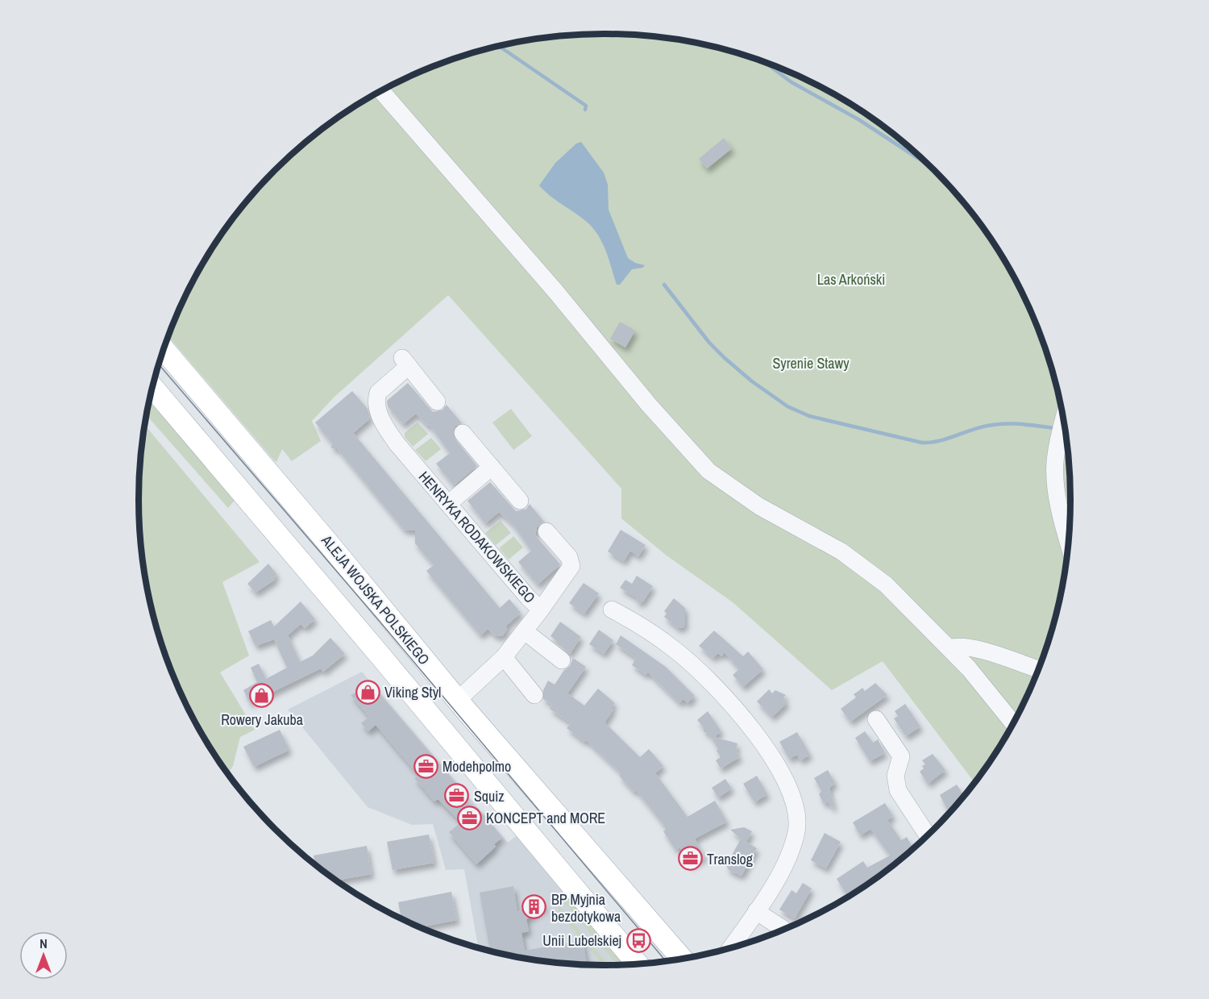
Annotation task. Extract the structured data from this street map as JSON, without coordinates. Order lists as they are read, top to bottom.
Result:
{
  "streets": {
    "main road": ["ALEJA WOJSKA POLSKIEGO"],
    "street": ["HENRYKA RODAKOWSKIEGO"]
  },
  "crossings": [
    ["HENRYKA RODAKOWSKIEGO", "ALEJA WOJSKA POLSKIEGO"]
  ],
  "parks": ["Las Arkoński", "Syrenie Stawy"],
  "places": {
    "shop": ["Viking Styl", "Rowery Jakuba"],
    "office": [
      "Modehpolmo",
      "Squiz",
      "KONCEPT and MORE",
      "Translog"
    ],
    "building": ["BP Myjnia bezdotykowa"],
    "bus stop": ["Unii Lubelskiej"]
  },
  "north": "top"
}
